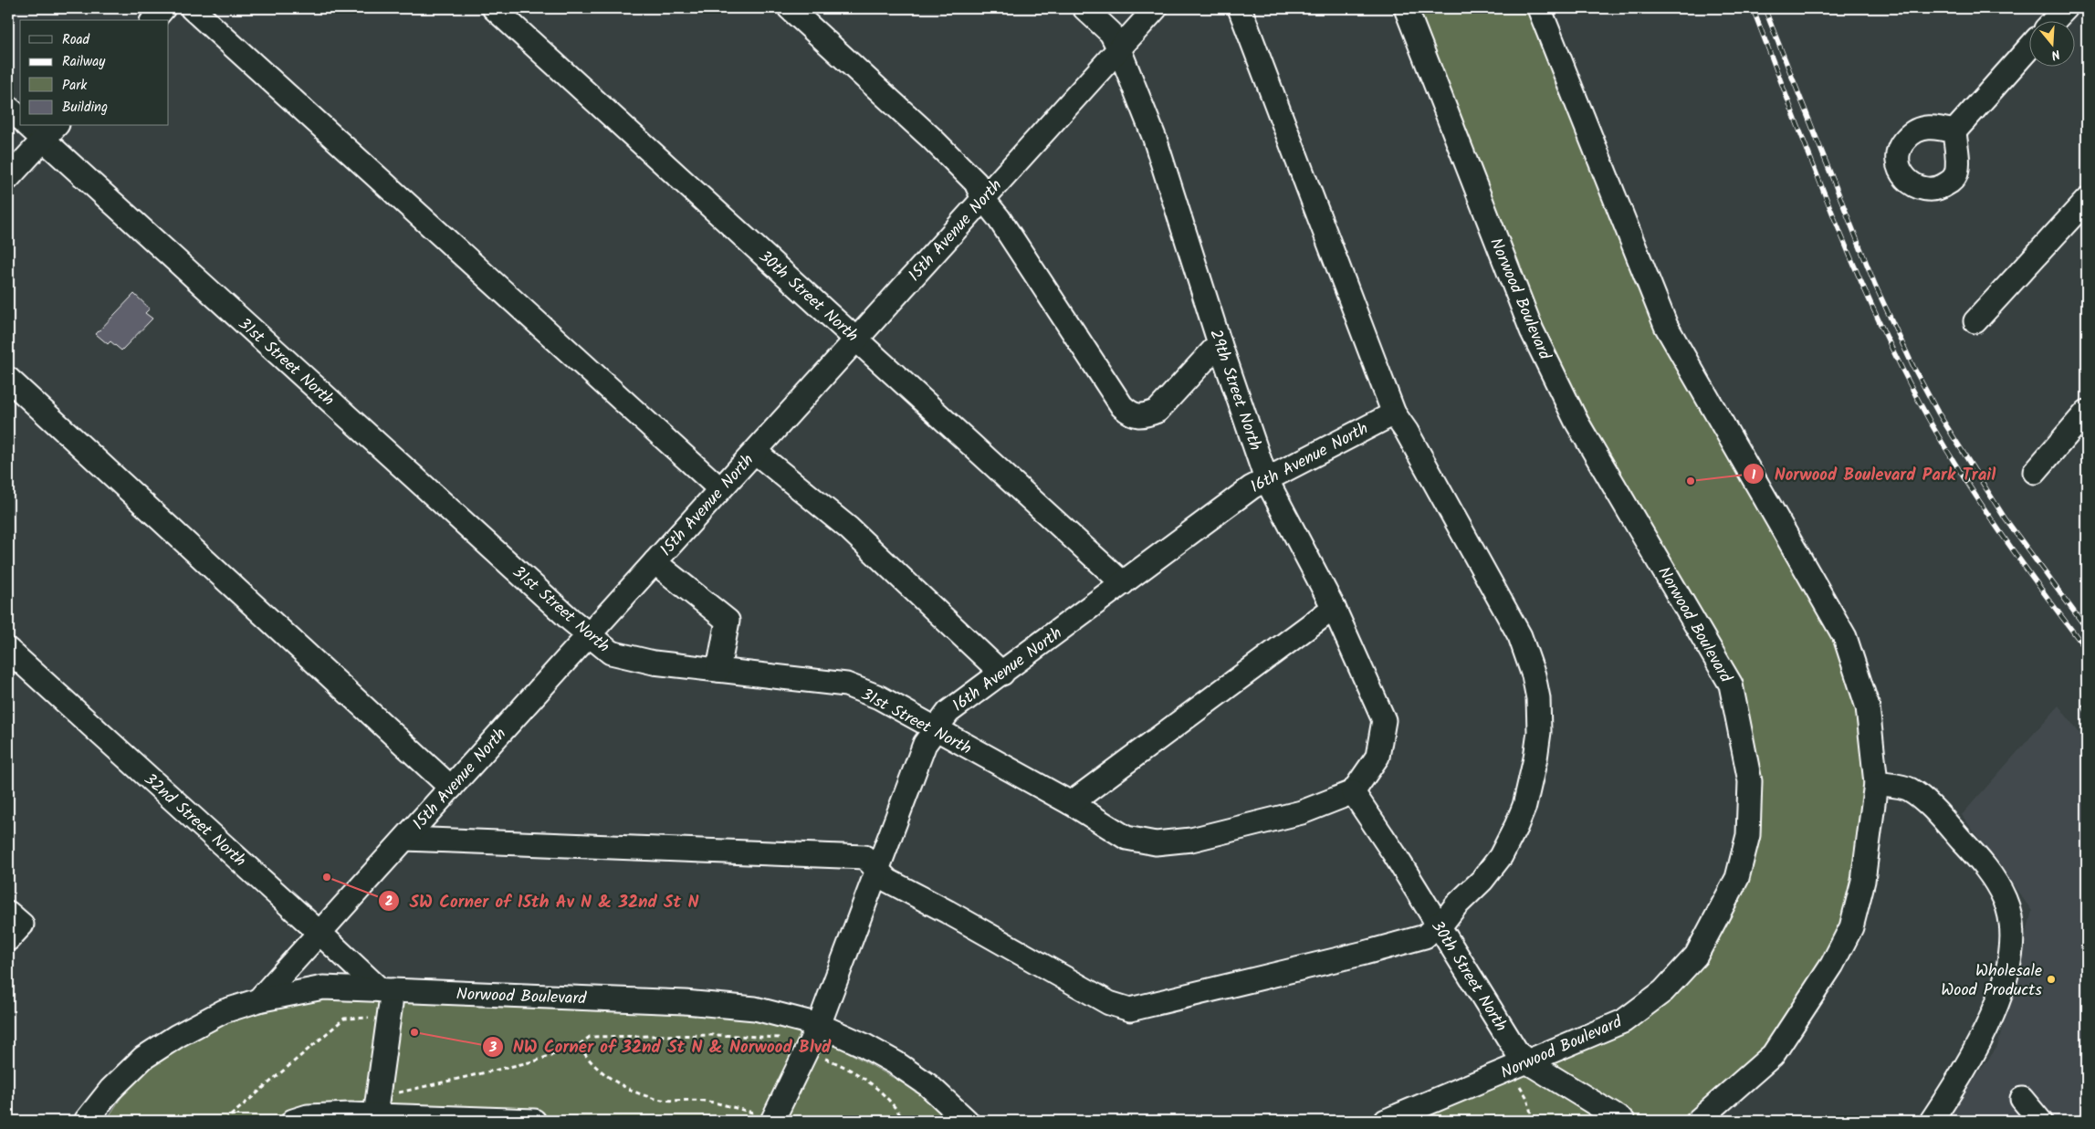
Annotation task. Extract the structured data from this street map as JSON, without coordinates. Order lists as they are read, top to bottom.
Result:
{
  "streets": {
    "street": [
      "15th Avenue North",
      "30th Street North",
      "Norwood Boulevard",
      "31st Street North",
      "29th Street North",
      "16th Avenue North",
      "32nd Street North"
    ]
  },
  "crossings": [
    ["15th Avenue North", "30th Street North"],
    ["15th Avenue North", "Norwood Boulevard"],
    ["15th Avenue North", "31st Street North"],
    ["15th Avenue North", "29th Street North"],
    ["15th Avenue North", "32nd Street North"],
    ["30th Street North", "Norwood Boulevard"],
    ["30th Street North", "31st Street North"],
    ["30th Street North", "29th Street North"],
    ["30th Street North", "16th Avenue North"],
    ["Norwood Boulevard", "16th Avenue North"],
    ["Norwood Boulevard", "32nd Street North"],
    ["31st Street North", "29th Street North"],
    ["31st Street North", "16th Avenue North"],
    ["29th Street North", "16th Avenue North"]
  ],
  "places": [
    "Norwood Boulevard Park Trail",
    "SW Corner of 15th Av N & 32nd St N",
    "Wholesale Wood Products",
    "NW Corner of 32nd St N & Norwood Blvd"
  ],
  "legend": [
    "Road",
    "Railway",
    "Park",
    "Building"
  ],
  "north": "bottom"
}
